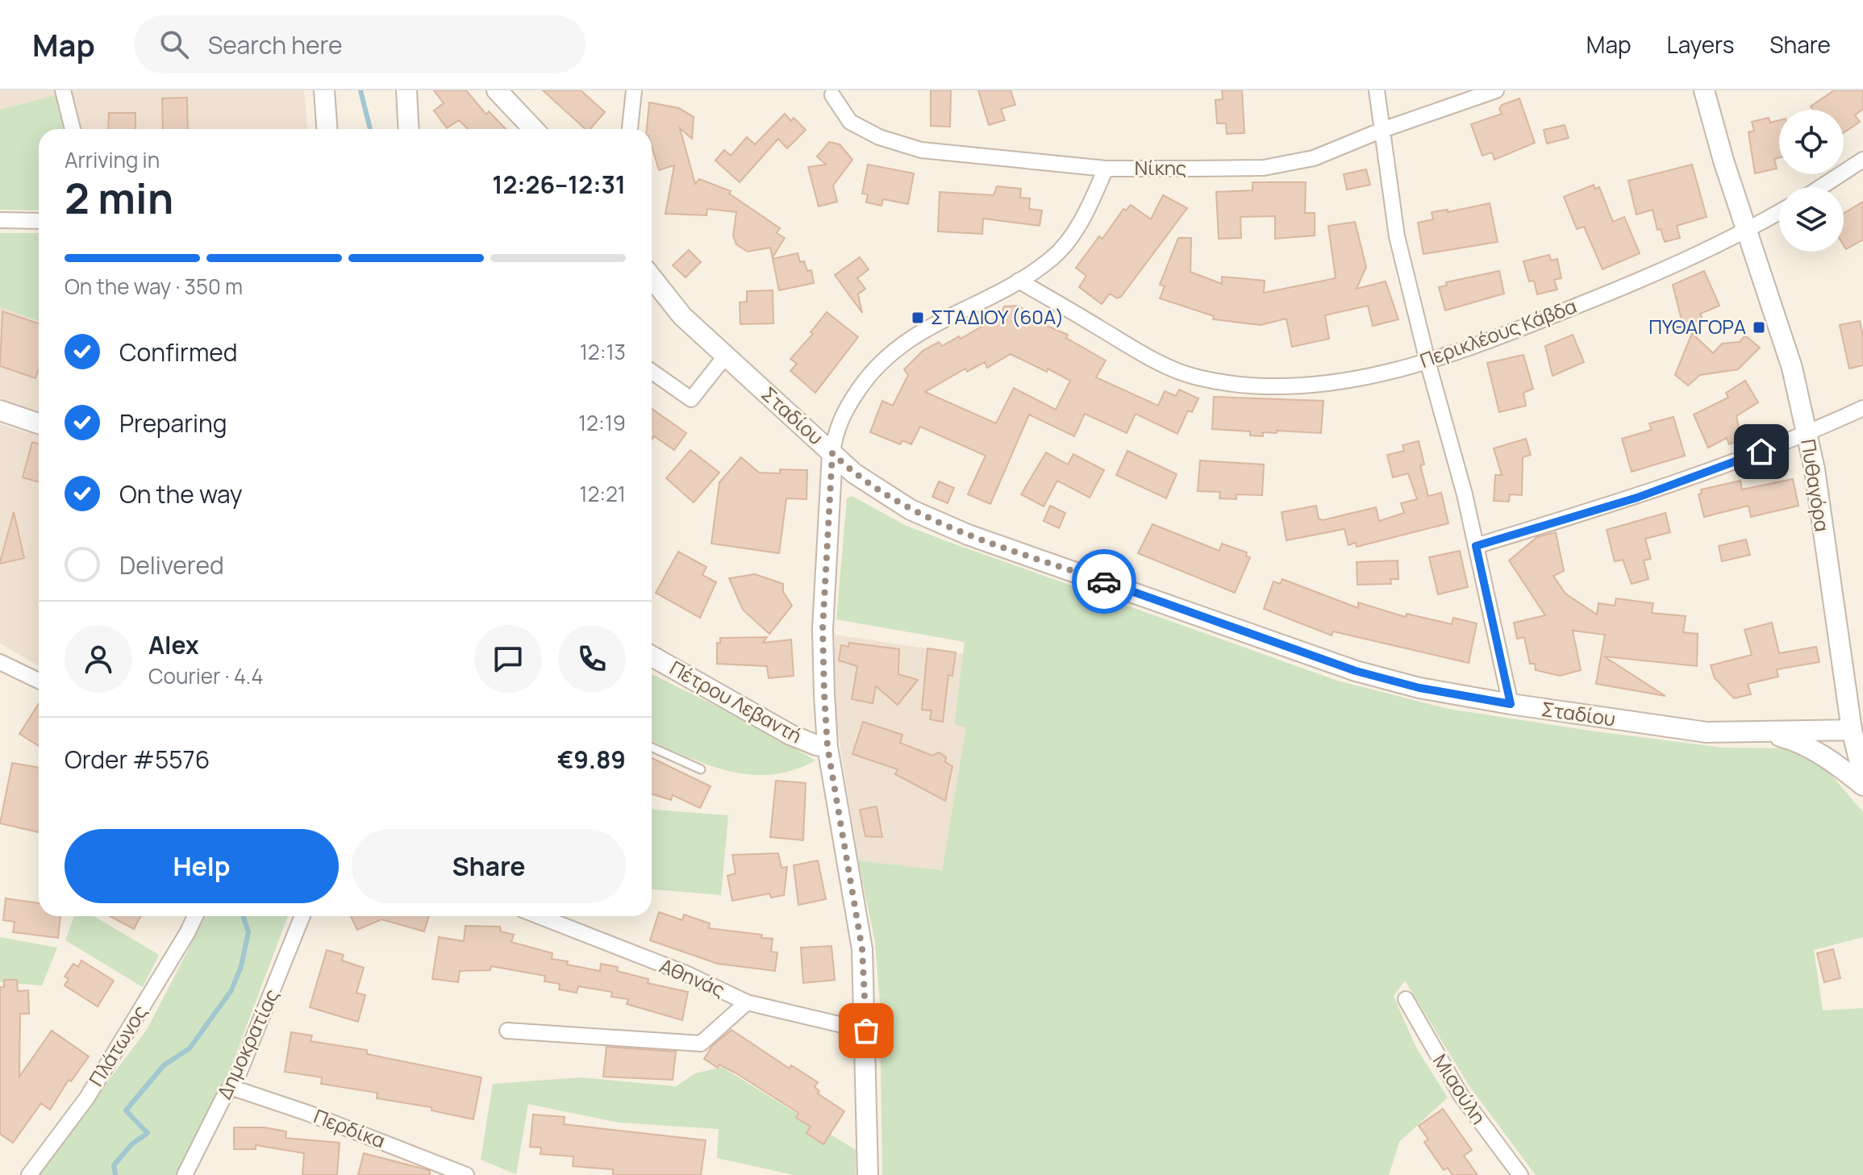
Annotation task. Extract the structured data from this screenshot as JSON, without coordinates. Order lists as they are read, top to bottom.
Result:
{
  "streets": {
    "street": [
      "Νίκης",
      "Περικλέους Κάβδα",
      "Σταδίου",
      "Πυθαγόρα",
      "Πέτρου Λεβαντή",
      "Αθηνάς",
      "Δημοκρατίας",
      "Πλάτωνος",
      "Μιαούλη",
      "Περδίκα"
    ]
  },
  "crossings": [
    ["Περικλέους Κάβδα", "Πυθαγόρα"],
    ["Σταδίου", "Πυθαγόρα"],
    ["Δημοκρατίας", "Περδίκα"]
  ],
  "places": {
    "transit": ["ΣΤΑΔΙΟΥ (60A)", "ΠΥΘΑΓΟΡΑ"]
  },
  "page": {
    "header": "Map",
    "search": "Search here",
    "nav": ["Map", "Layers", "Share"],
    "heading": ["2 min", "Arriving in", "12:26–12:31"],
    "panel": [
      "Alex",
      "Courier · 4.4",
      "Order #5576",
      "€9.89"
    ],
    "bar": "On the way · 350 m",
    "list": [
      ["Confirmed", "12:13"],
      ["Preparing", "12:19"],
      ["On the way", "12:21"],
      "Delivered"
    ],
    "buttons": ["Help", "Share"]
  }
}
